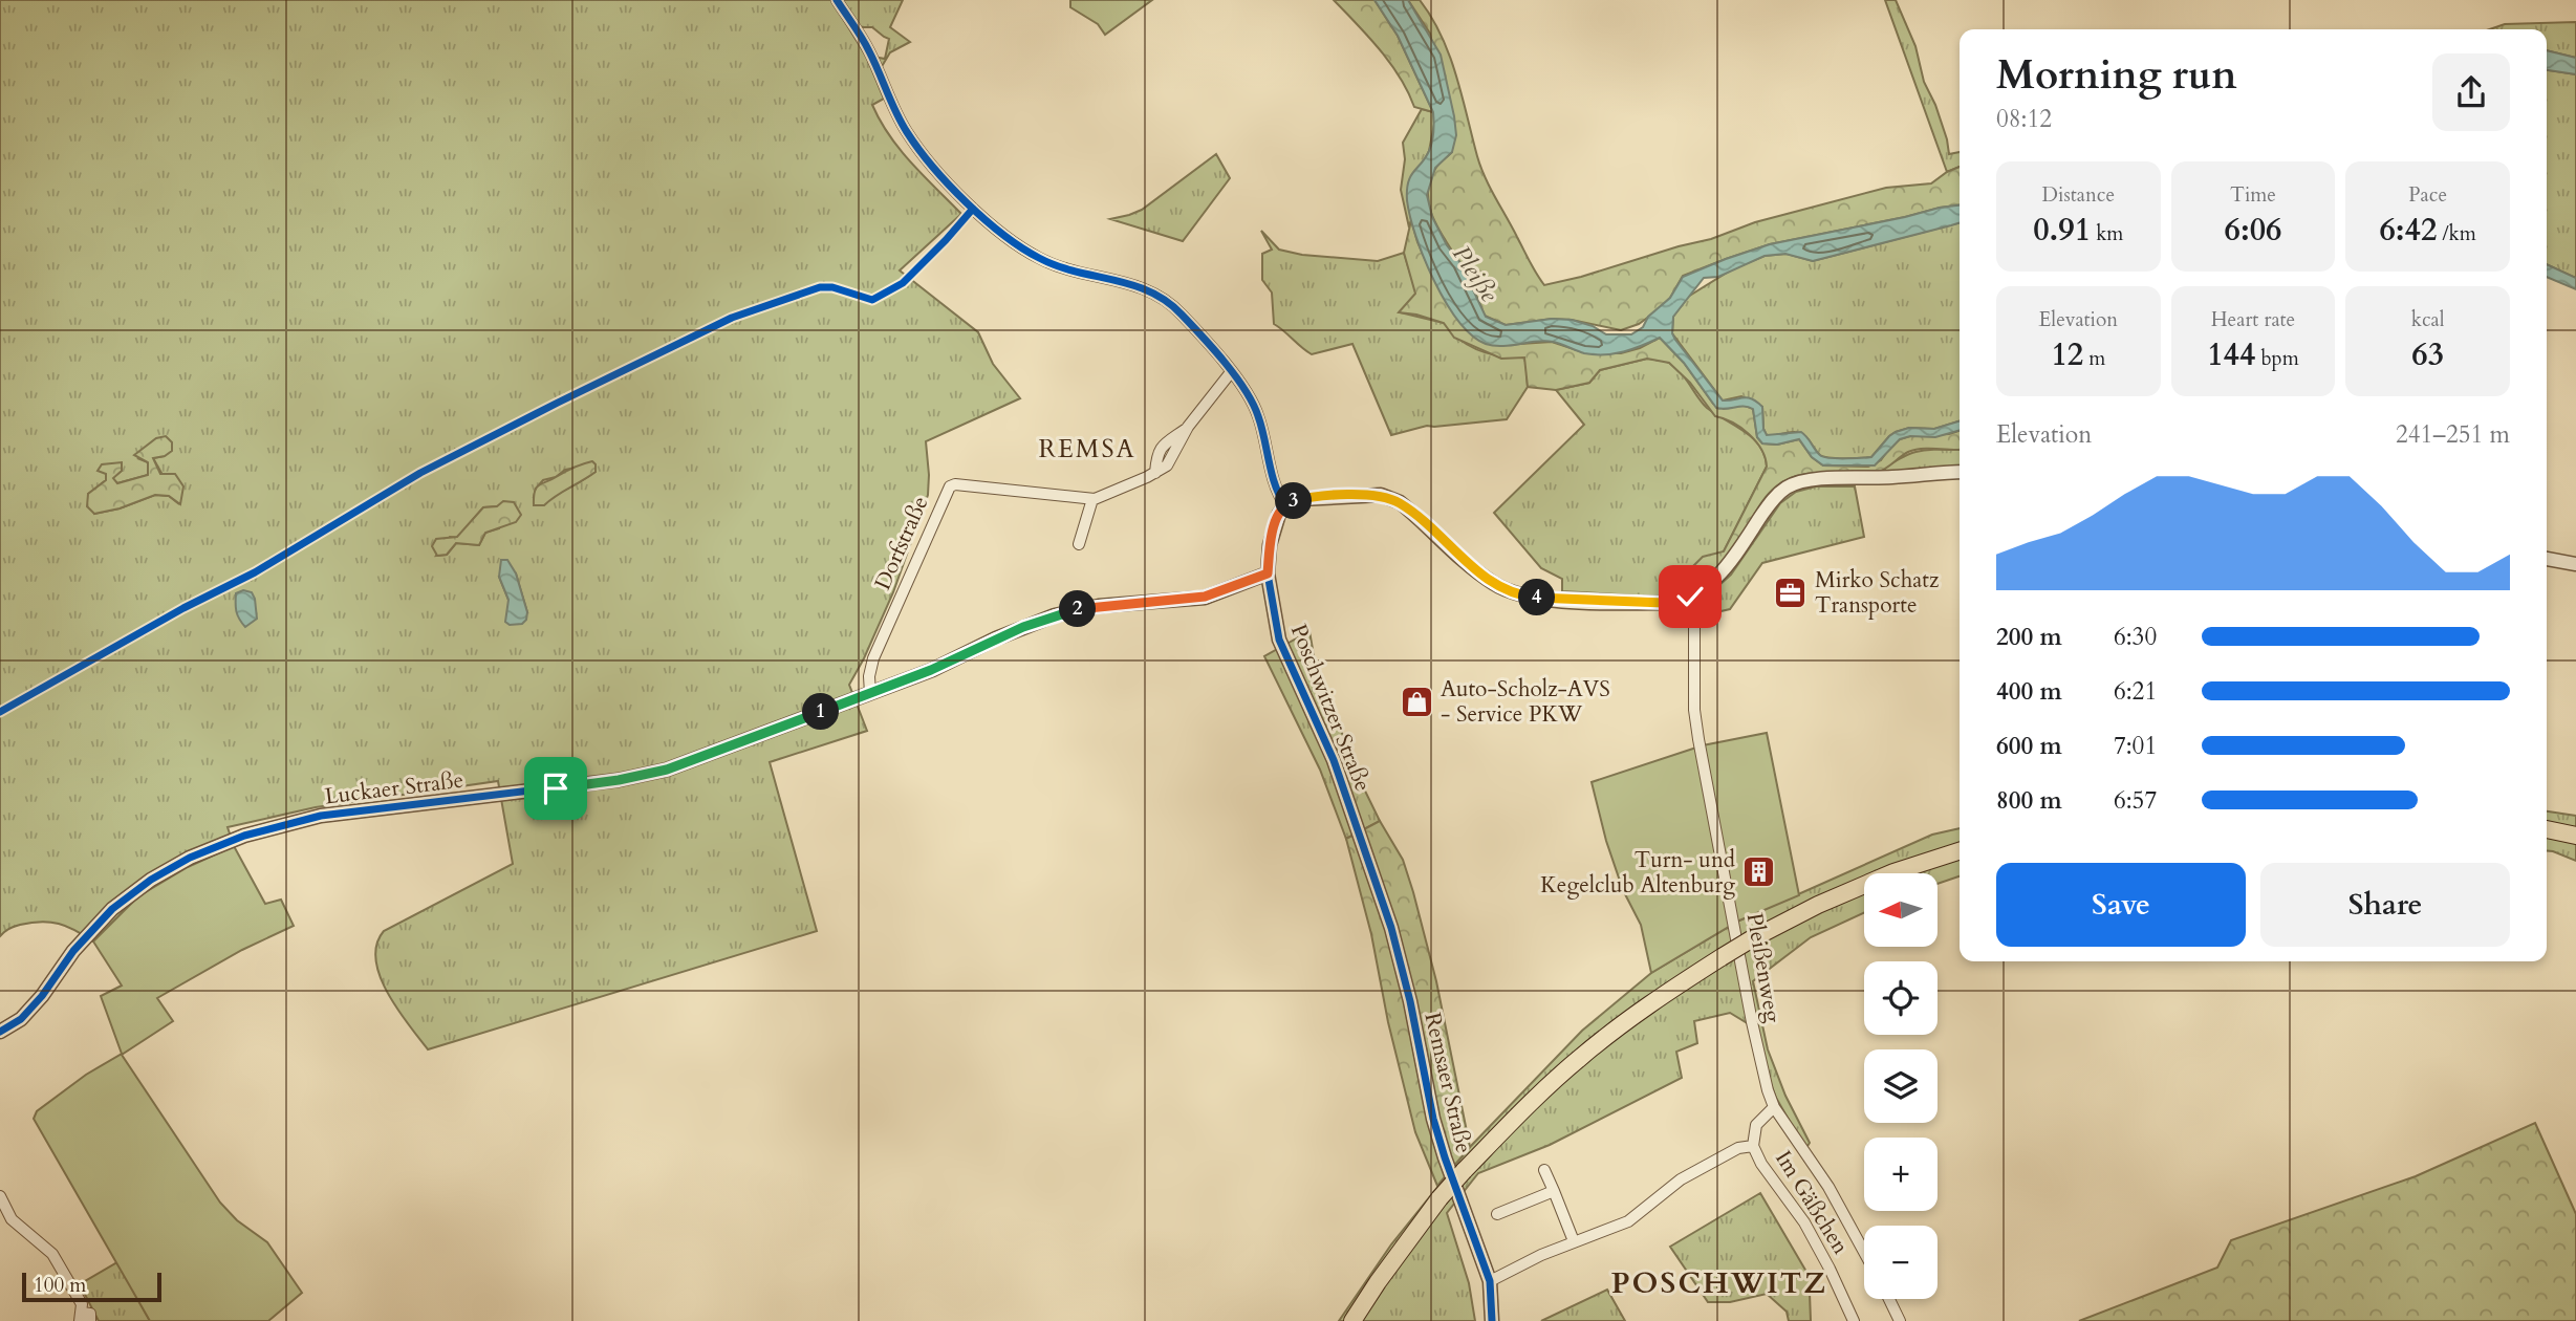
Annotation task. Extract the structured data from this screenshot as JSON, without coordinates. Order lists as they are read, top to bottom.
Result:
{
  "streets": {
    "street": [
      "Dorfstraße",
      "Poschwitzer Straße",
      "Luckaer Straße",
      "Pleißenweg",
      "Remsaer Straße",
      "Im Gäßchen"
    ]
  },
  "crossings": [
    ["Dorfstraße", "Luckaer Straße"],
    ["Poschwitzer Straße", "Luckaer Straße"],
    ["Poschwitzer Straße", "Remsaer Straße"]
  ],
  "districts": ["REMSA", "POSCHWITZ"],
  "water": ["Pleiße"],
  "places": {
    "office": ["Mirko Schatz Transporte"],
    "shop": ["Auto-Scholz-AVS - Service PKW"],
    "building": ["Turn- und Kegelclub Altenburg"]
  },
  "scale_bar": "100 m",
  "north": "left",
  "page": {
    "heading": ["Morning run", "08:12"],
    "stats": [
      ["Distance", "0.91 km"],
      ["Time", "6:06"],
      ["Pace", "6:42 /km"],
      ["Elevation", "12 m"],
      ["Heart rate", "144 bpm"],
      ["kcal", "63"]
    ],
    "chart": ["Elevation", "241–251 m"],
    "pins": [
      "3",
      "4",
      "2",
      "1"
    ],
    "list": [
      {
        "name": "200 m",
        "note": "6:30"
      },
      {
        "name": "400 m",
        "note": "6:21"
      },
      {
        "name": "600 m",
        "note": "7:01"
      },
      {
        "name": "800 m",
        "note": "6:57"
      }
    ],
    "buttons": ["Save", "Share"],
    "map_buttons": ["+", "−"],
    "scale": "100 m"
  }
}
